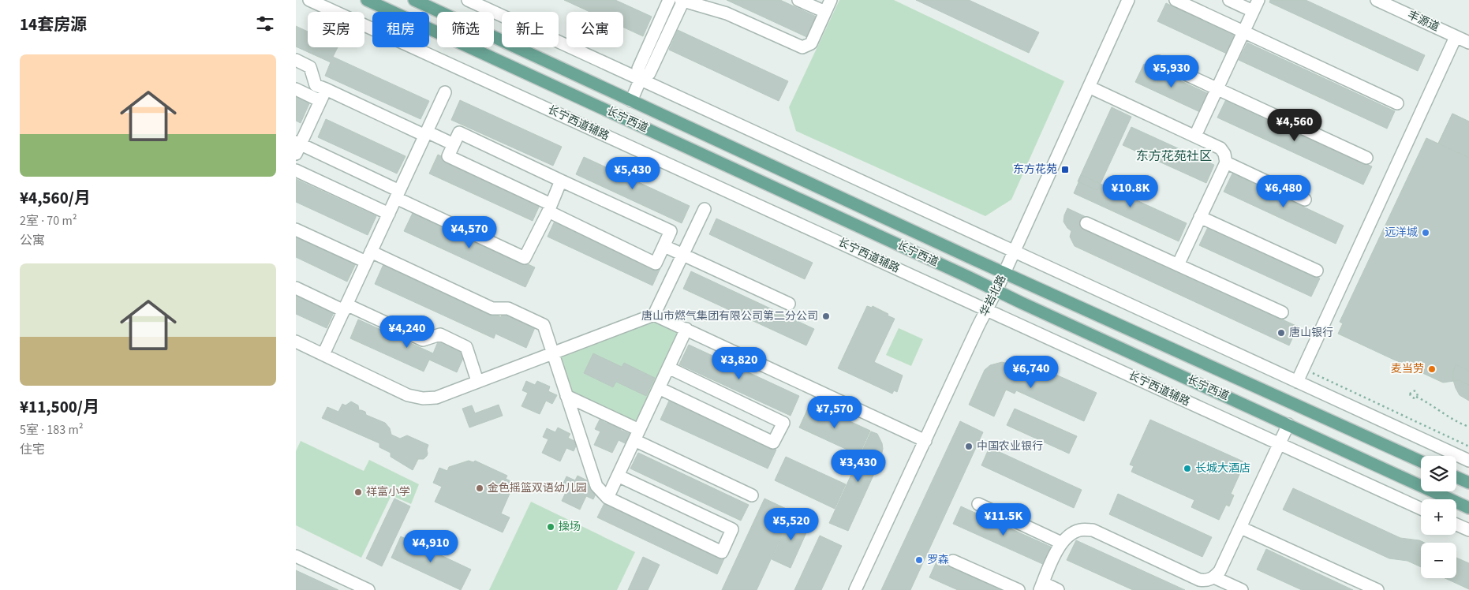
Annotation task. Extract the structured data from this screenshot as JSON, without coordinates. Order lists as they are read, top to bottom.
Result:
{
  "streets": {
    "main road": ["长宁西道"],
    "street": ["丰源道", "长宁西道辅路", "华岩北路"]
  },
  "crossings": [
    ["长宁西道", "华岩北路"],
    ["长宁西道辅路", "华岩北路"]
  ],
  "districts": ["东方花苑社区"],
  "places": {
    "transit": ["东方花苑"],
    "other": [
      "远洋城",
      "唐山市燃气集团有限公司第二分公司",
      "唐山银行",
      "麦当劳",
      "中国农业银行",
      "长城大酒店",
      "金色摇篮双语幼儿园",
      "祥富小学",
      "操场",
      "罗森"
    ]
  },
  "page": {
    "heading": "14套房源",
    "chip": [
      "买房",
      "租房",
      "筛选",
      "新上",
      "公寓"
    ],
    "list": [
      {
        "name": "¥4,560/月",
        "note": "2室 · 70 m² · 公寓"
      },
      {
        "name": "¥11,500/月",
        "note": "5室 · 183 m² · 住宅"
      }
    ],
    "price": [
      "¥5,930",
      "¥4,560",
      "¥5,430",
      "¥10.8K",
      "¥6,480",
      "¥4,570",
      "¥4,240",
      "¥3,820",
      "¥6,740",
      "¥7,570",
      "¥3,430",
      "¥11.5K",
      "¥5,520",
      "¥4,910"
    ],
    "map_buttons": ["+", "−"]
  }
}
